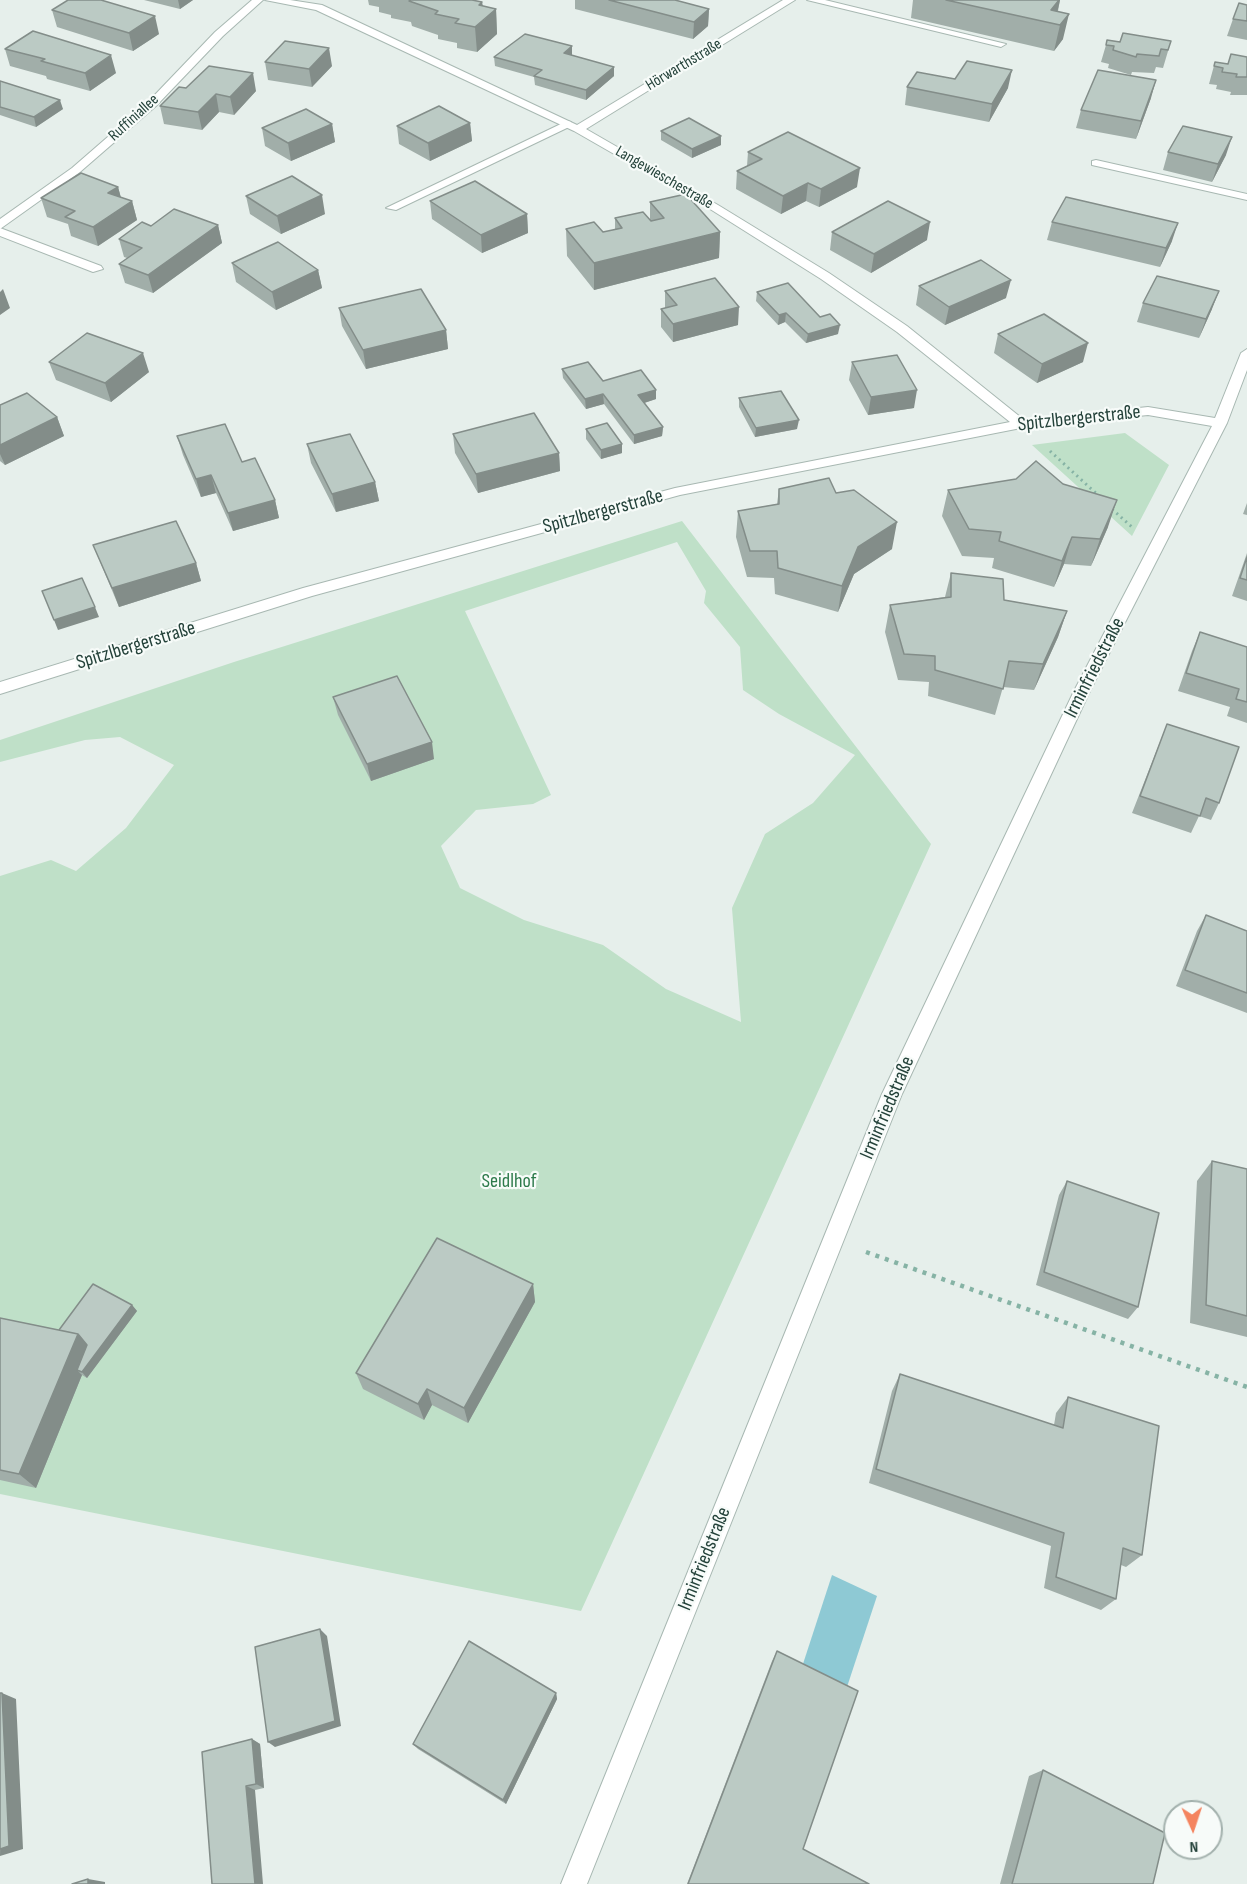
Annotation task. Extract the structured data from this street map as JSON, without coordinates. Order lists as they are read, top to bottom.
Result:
{
  "streets": {
    "street": [
      "Hörwarthstraße",
      "Ruffiniallee",
      "Langewieschestraße",
      "Spitzlbergerstraße",
      "Irminfriedstraße"
    ]
  },
  "crossings": [
    ["Hörwarthstraße", "Langewieschestraße"],
    ["Langewieschestraße", "Spitzlbergerstraße"],
    ["Spitzlbergerstraße", "Irminfriedstraße"]
  ],
  "parks": ["Seidlhof"],
  "north": "bottom"
}
